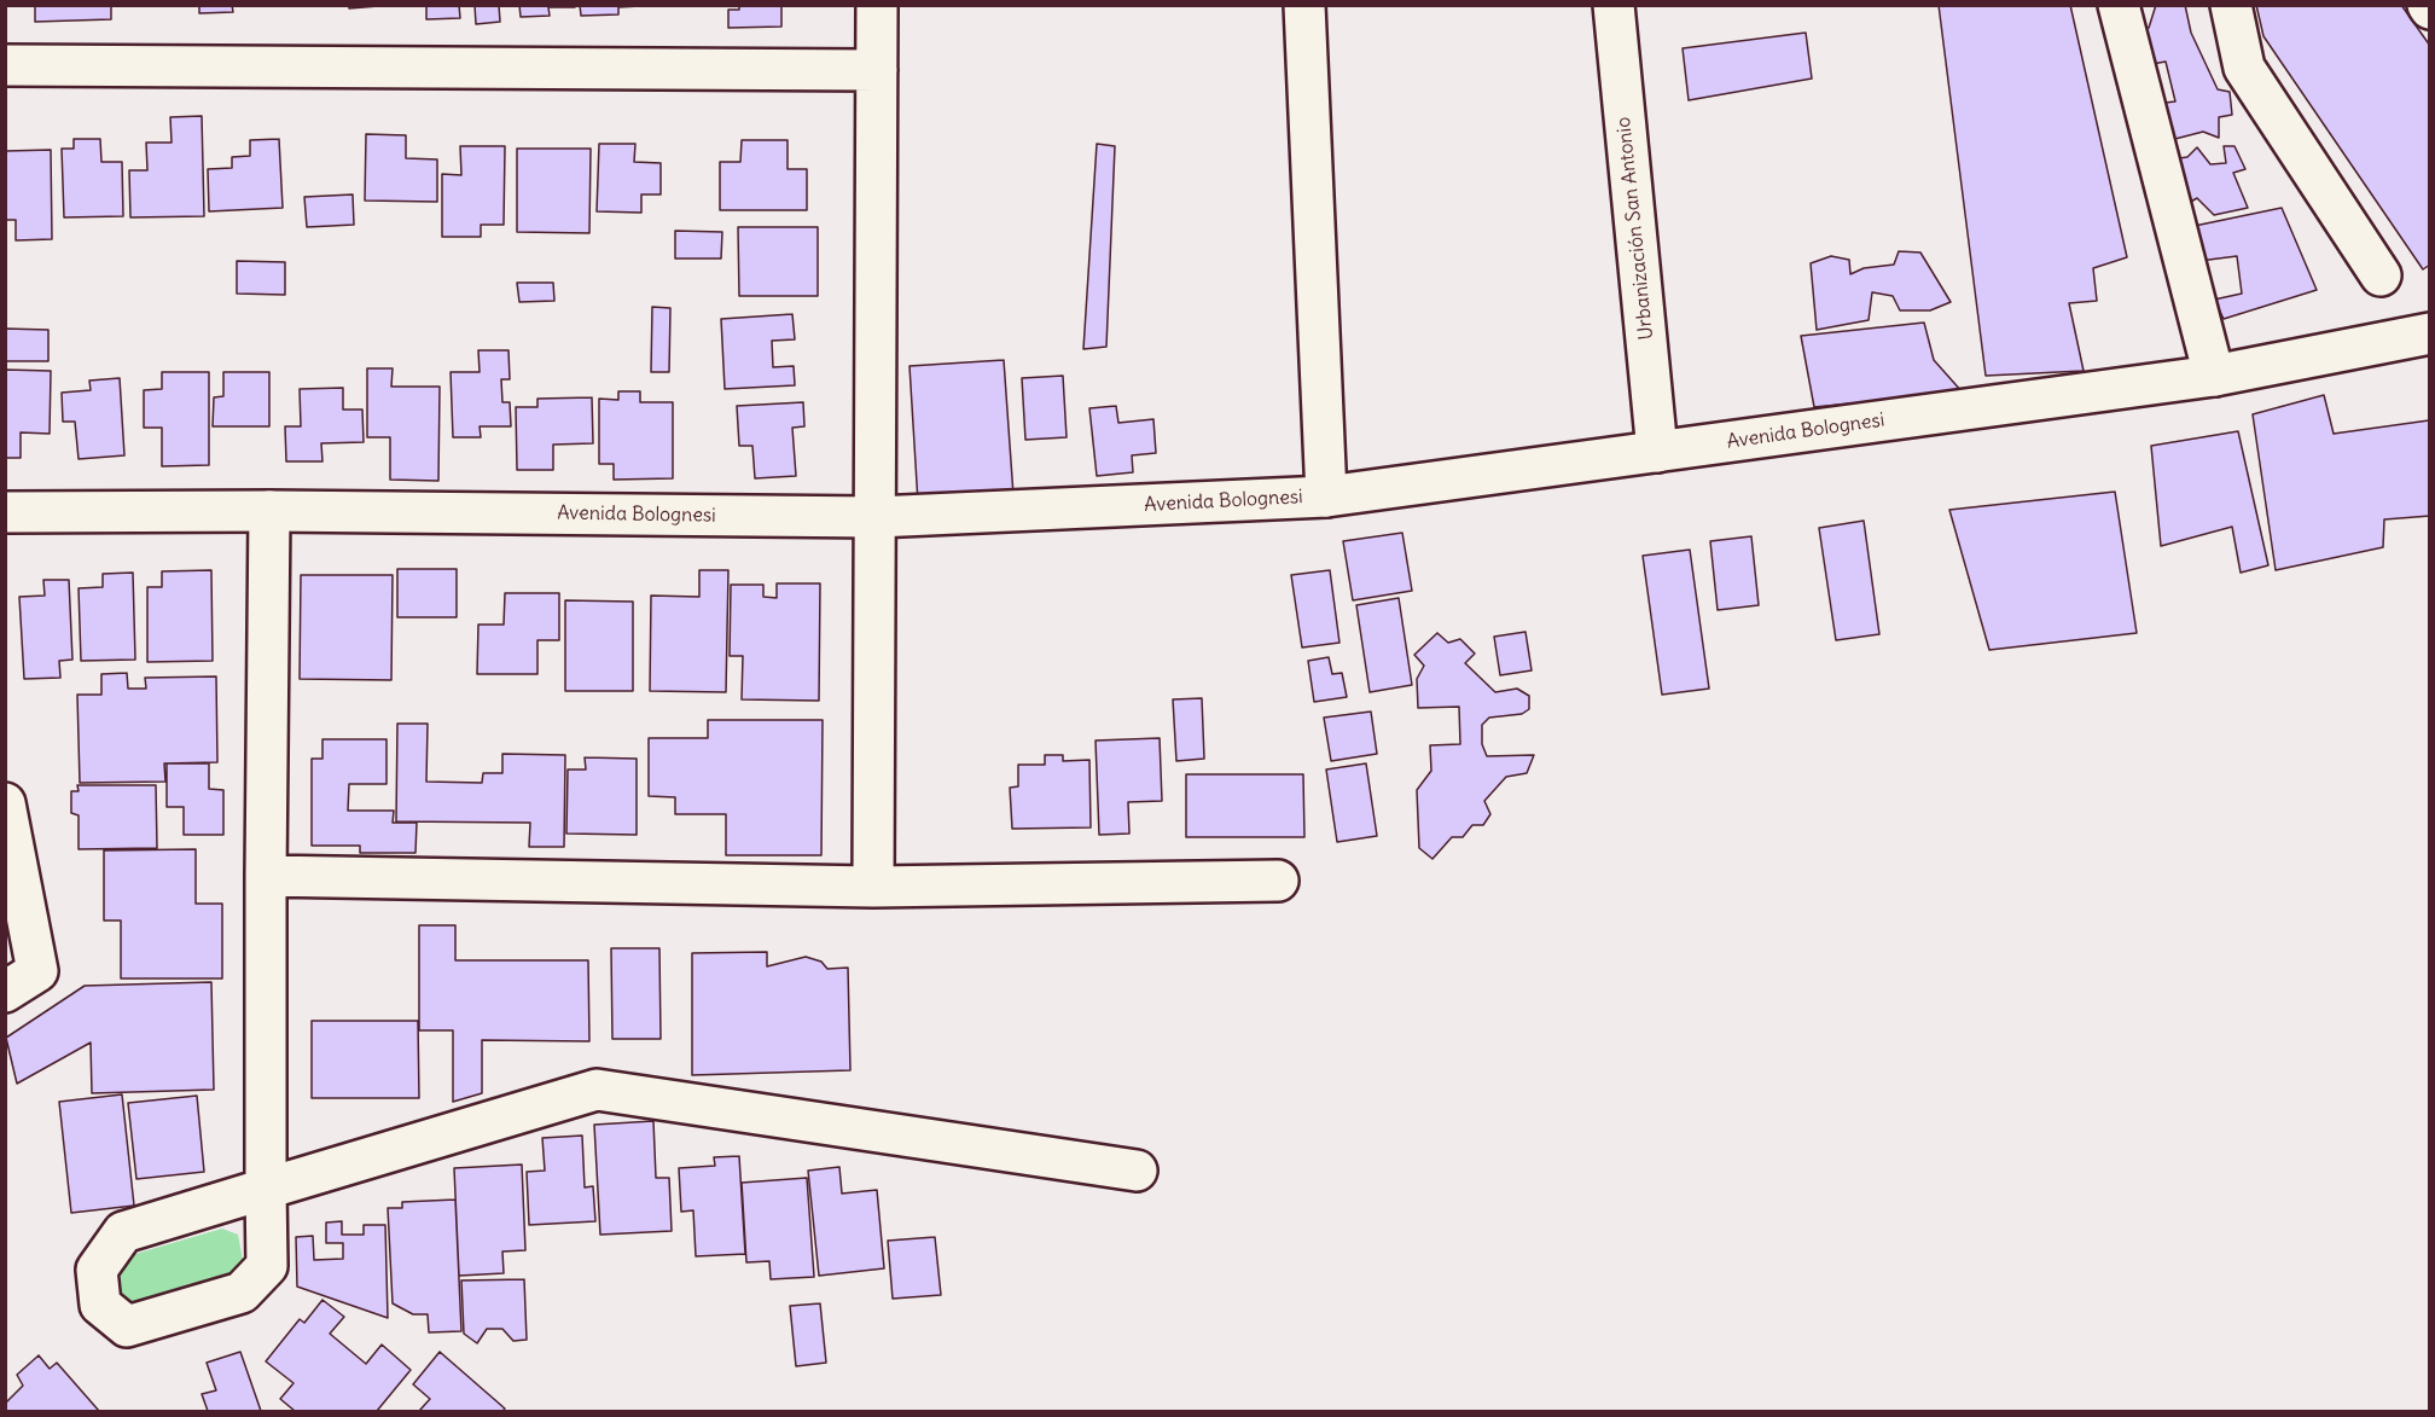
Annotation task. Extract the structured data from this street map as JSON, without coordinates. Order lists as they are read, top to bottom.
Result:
{
  "streets": {
    "street": ["Urbanización San Antonio", "Avenida Bolognesi"]
  },
  "crossings": [
    ["Urbanización San Antonio", "Avenida Bolognesi"]
  ]
}
